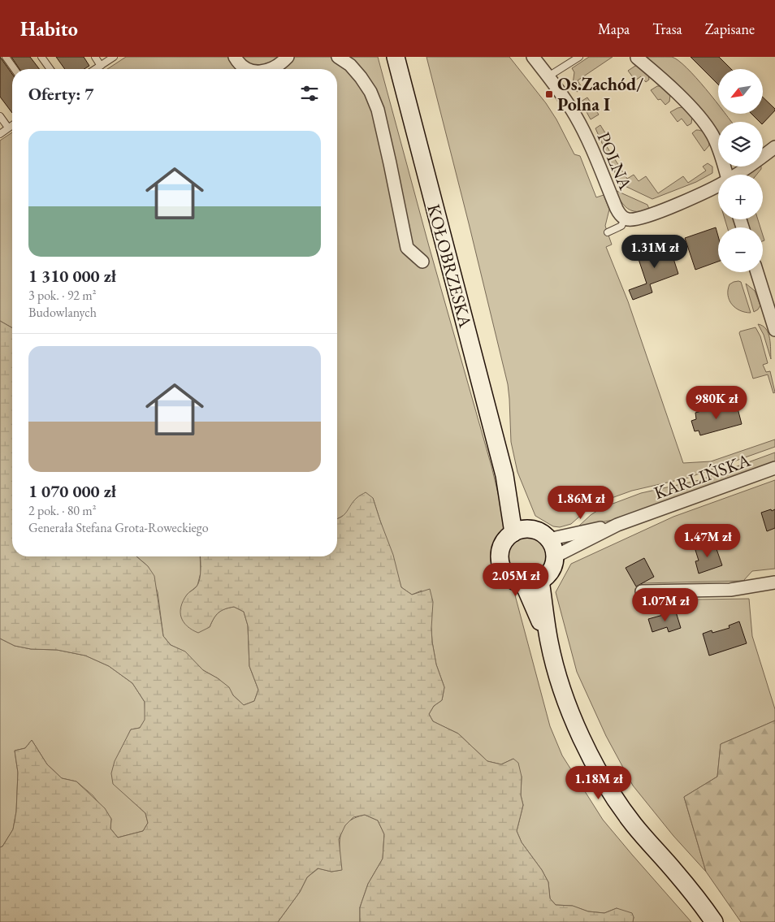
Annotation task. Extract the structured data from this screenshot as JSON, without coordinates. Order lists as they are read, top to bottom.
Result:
{
  "streets": {
    "main road": ["KOŁOBRZESKA"],
    "street": ["POLNA", "KARLIŃSKA"]
  },
  "crossings": [
    ["KOŁOBRZESKA", "KARLIŃSKA"]
  ],
  "places": {
    "transit": ["Os.Zachód/ Polna I"]
  },
  "north": "bottom left",
  "page": {
    "header": "Habito",
    "nav": ["Mapa", "Trasa", "Zapisane"],
    "map_buttons": ["+", "−"],
    "heading": "Oferty: 7",
    "list": [
      {
        "name": "1 310 000 zł",
        "note": "3 pok. · 92 m² · Budowlanych"
      },
      {
        "name": "1 070 000 zł",
        "note": "2 pok. · 80 m² · Generała Stefana Grota-Roweckiego"
      }
    ],
    "price": [
      "1.31M zł",
      "980K zł",
      "1.86M zł",
      "1.47M zł",
      "2.05M zł",
      "1.07M zł",
      "1.18M zł"
    ]
  }
}
